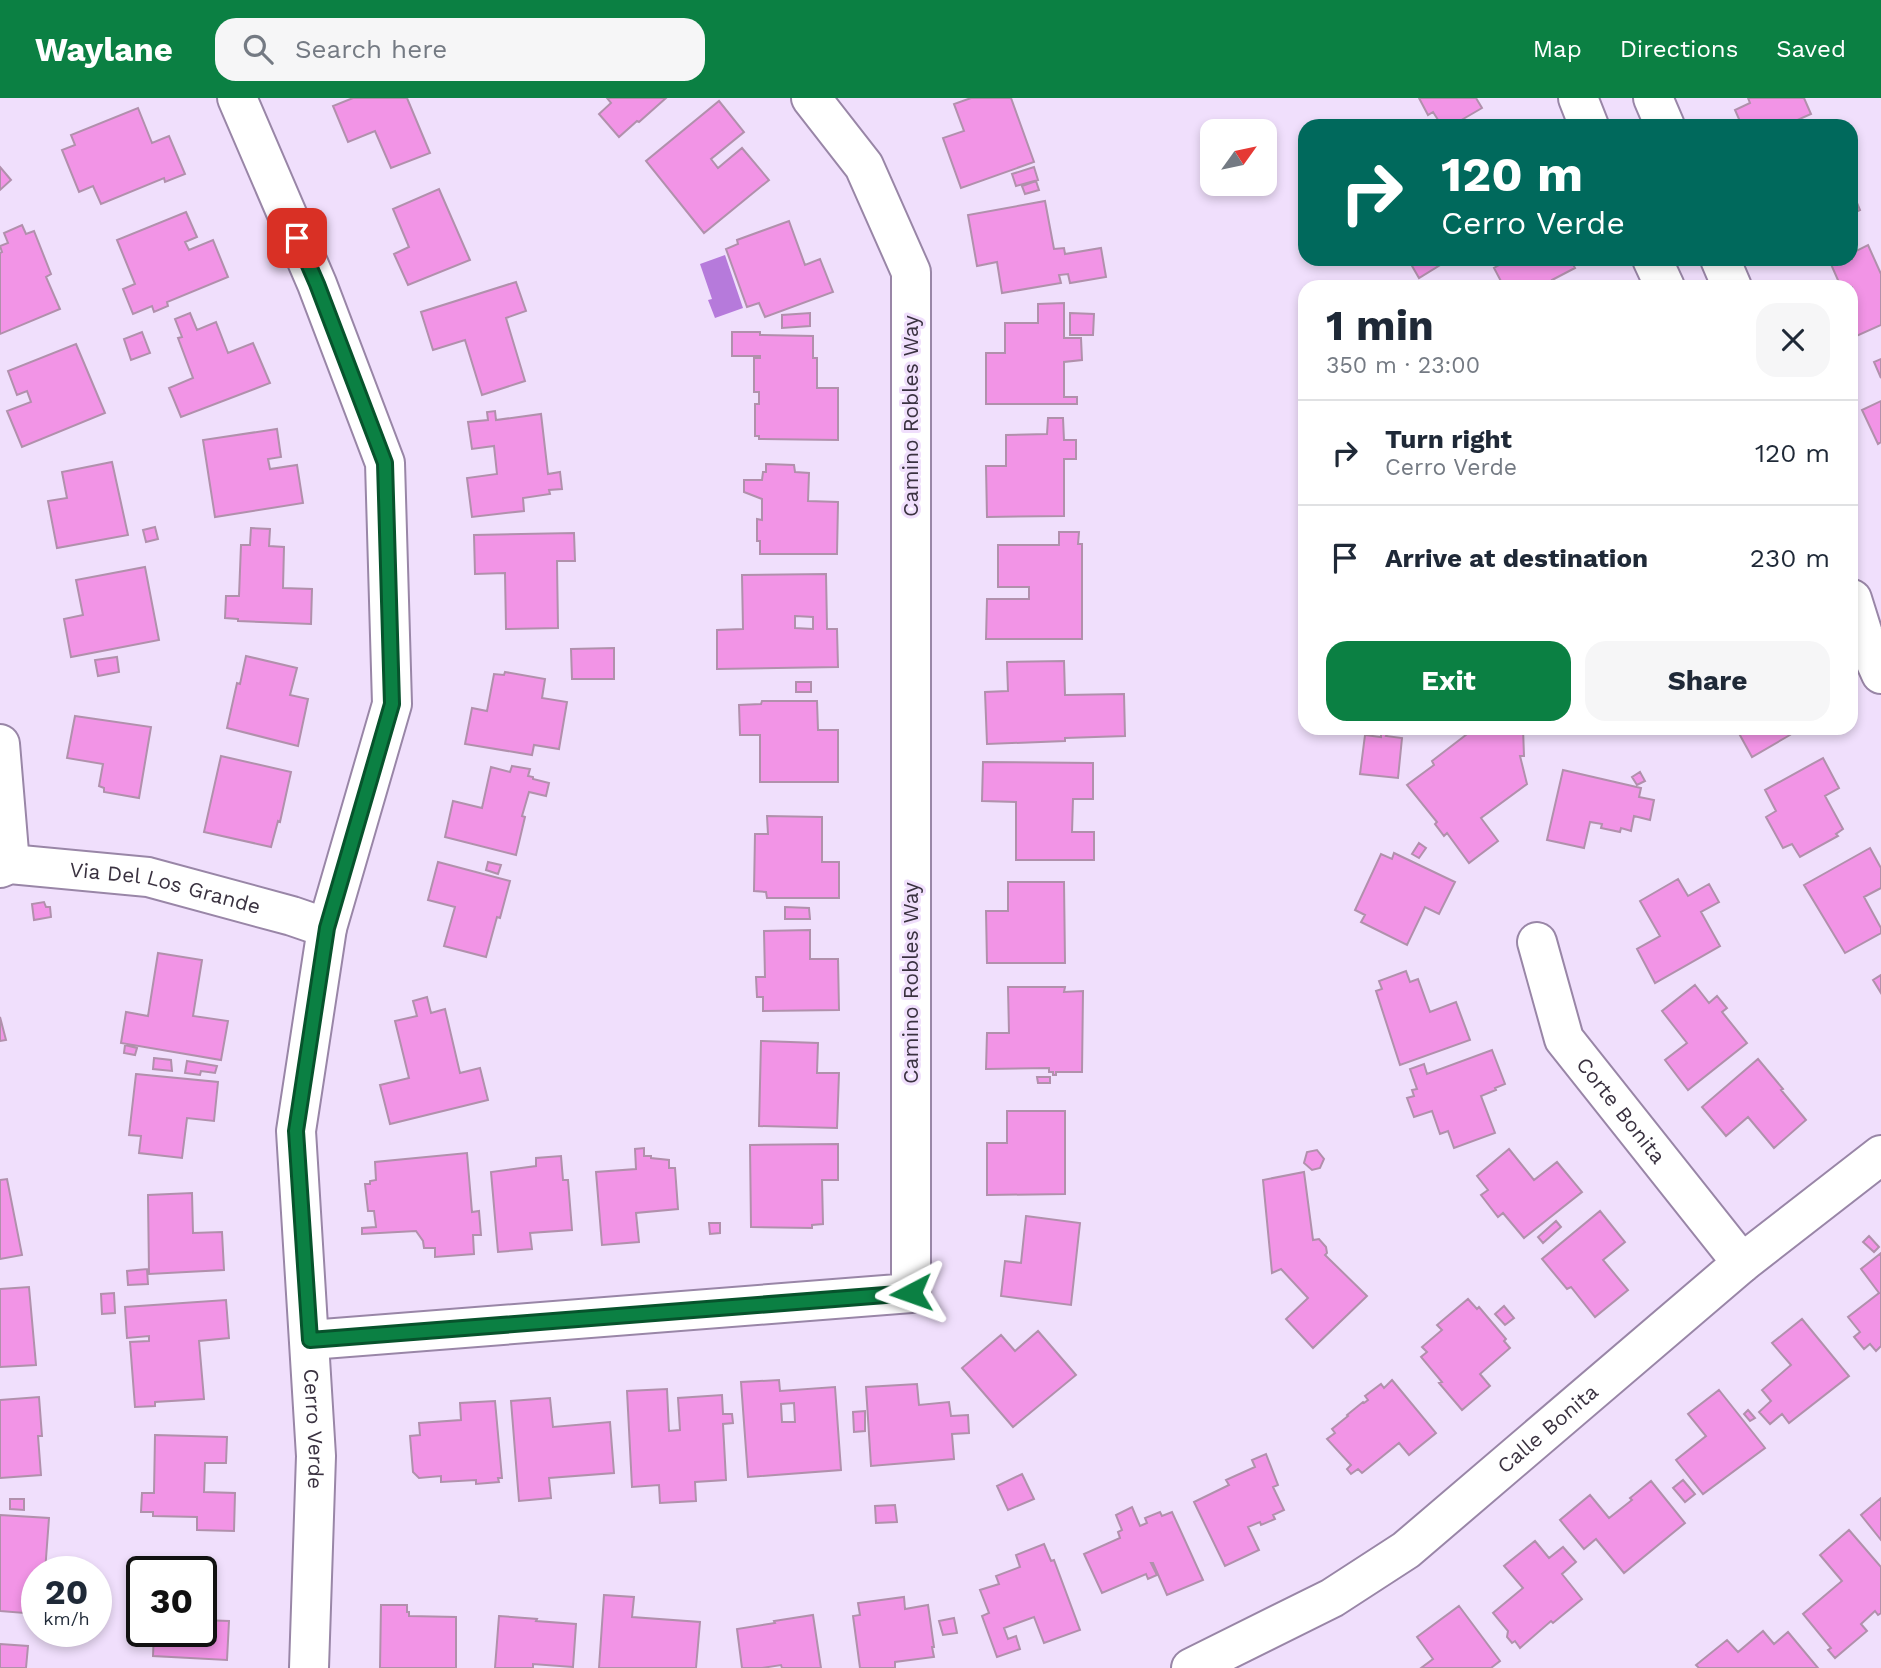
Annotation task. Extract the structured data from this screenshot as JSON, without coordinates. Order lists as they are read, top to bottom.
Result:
{
  "streets": {
    "street": [
      "Camino Robles Way",
      "Via Del Los Grande",
      "Corte Bonita",
      "Cerro Verde",
      "Calle Bonita"
    ]
  },
  "crossings": [
    ["Camino Robles Way", "Cerro Verde"],
    ["Via Del Los Grande", "Cerro Verde"],
    ["Corte Bonita", "Calle Bonita"]
  ],
  "north": "top right",
  "page": {
    "header": "Waylane",
    "search": "Search here",
    "nav": ["Map", "Directions", "Saved"],
    "turn": ["120 m", "Cerro Verde"],
    "heading": ["1 min", "350 m · 23:00"],
    "list": [
      {
        "name": "Turn right",
        "note": "Cerro Verde",
        "value": "120 m"
      },
      {
        "name": "Arrive at destination",
        "value": "230 m"
      }
    ],
    "buttons": ["Exit", "Share"],
    "speed": "20 km/h",
    "limit": "30"
  }
}
